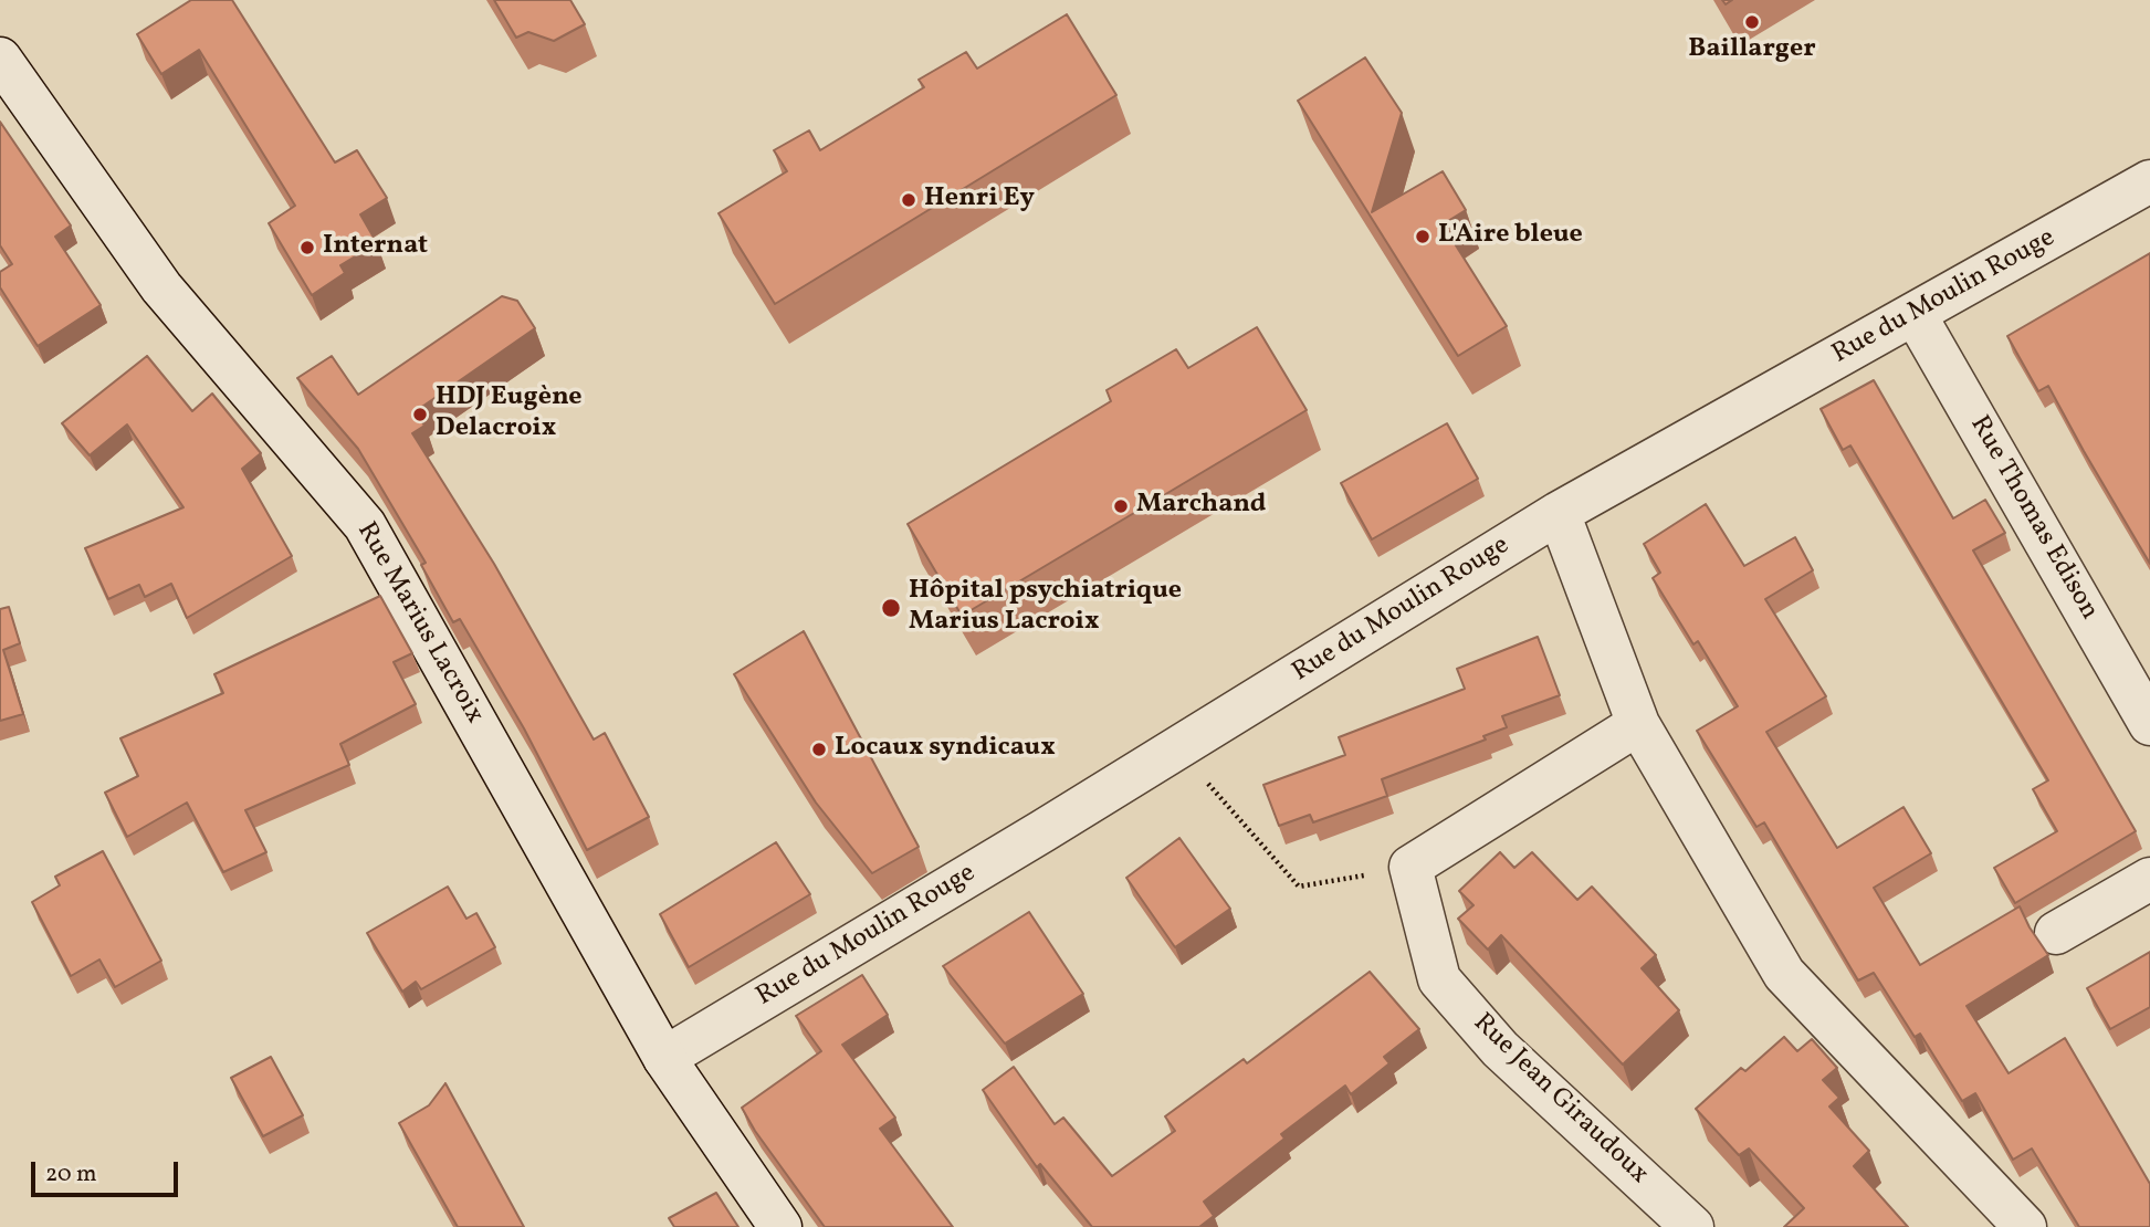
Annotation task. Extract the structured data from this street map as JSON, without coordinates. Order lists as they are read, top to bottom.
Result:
{
  "streets": {
    "street": [
      "Rue du Moulin Rouge",
      "Rue Thomas Edison",
      "Rue Marius Lacroix",
      "Rue Jean Giraudoux"
    ]
  },
  "crossings": [
    ["Rue du Moulin Rouge", "Rue Thomas Edison"],
    ["Rue du Moulin Rouge", "Rue Marius Lacroix"]
  ],
  "places": [
    "Baillarger",
    "Henri Ey",
    "L'Aire bleue",
    "Internat",
    "HDJ Eugène Delacroix",
    "Marchand",
    "Hôpital psychiatrique Marius Lacroix",
    "Locaux syndicaux"
  ],
  "scale_bar": "20 m"
}
